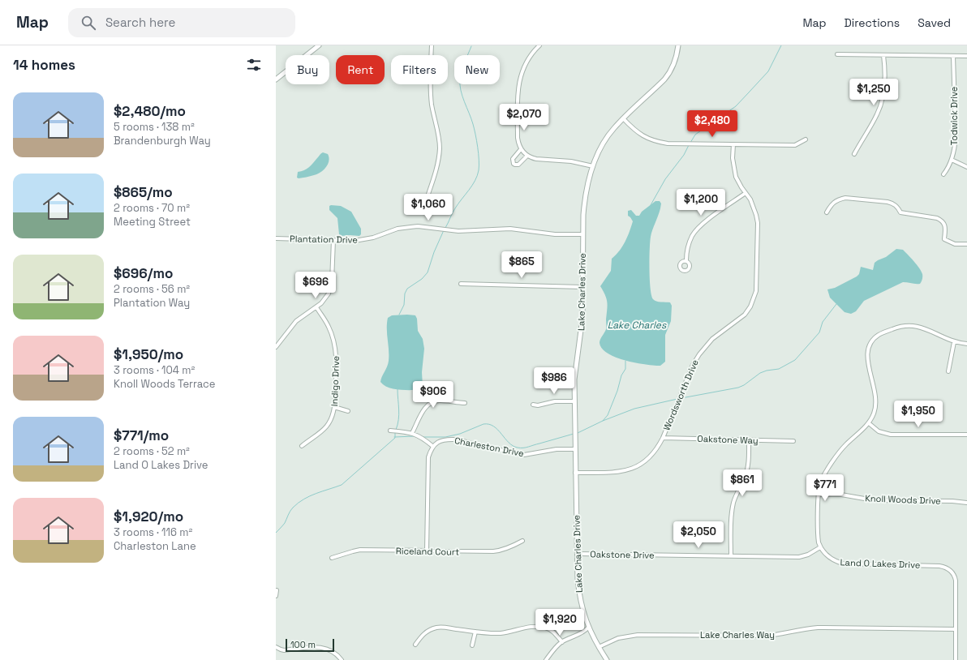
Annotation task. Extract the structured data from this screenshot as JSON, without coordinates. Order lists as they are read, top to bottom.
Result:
{
  "streets": {
    "street": [
      "Todwick Drive",
      "Plantation Drive",
      "Lake Charles Drive",
      "Indigo Drive",
      "Wordsworth Drive",
      "Oakstone Way",
      "Charleston Drive",
      "Knoll Woods Drive",
      "Riceland Court",
      "Oakstone Drive",
      "Land O Lakes Drive",
      "Lake Charles Way"
    ]
  },
  "crossings": [
    ["Plantation Drive", "Lake Charles Drive"],
    ["Lake Charles Drive", "Wordsworth Drive"],
    ["Lake Charles Drive", "Charleston Drive"],
    ["Lake Charles Drive", "Oakstone Drive"],
    ["Lake Charles Drive", "Lake Charles Way"],
    ["Wordsworth Drive", "Oakstone Way"],
    ["Oakstone Drive", "Land O Lakes Drive"],
    ["Land O Lakes Drive", "Lake Charles Way"]
  ],
  "water": ["Lake Charles"],
  "scale_bar": "100 m",
  "page": {
    "header": "Map",
    "search": "Search here",
    "nav": ["Map", "Directions", "Saved"],
    "heading": "14 homes",
    "chip": [
      "Buy",
      "Rent",
      "Filters",
      "New"
    ],
    "price": [
      "$1,250",
      "$2,070",
      "$2,480",
      "$1,200",
      "$1,060",
      "$865",
      "$696",
      "$986",
      "$906",
      "$1,950",
      "$861",
      "$771",
      "$2,050",
      "$1,920"
    ],
    "list": [
      {
        "name": "$2,480/mo",
        "note": "5 rooms · 138 m² · Brandenburgh Way"
      },
      {
        "name": "$865/mo",
        "note": "2 rooms · 70 m² · Meeting Street"
      },
      {
        "name": "$696/mo",
        "note": "2 rooms · 56 m² · Plantation Way"
      },
      {
        "name": "$1,950/mo",
        "note": "3 rooms · 104 m² · Knoll Woods Terrace"
      },
      {
        "name": "$771/mo",
        "note": "2 rooms · 52 m² · Land O Lakes Drive"
      },
      {
        "name": "$1,920/mo",
        "note": "3 rooms · 116 m² · Charleston Lane"
      }
    ],
    "scale": "100 m"
  }
}
